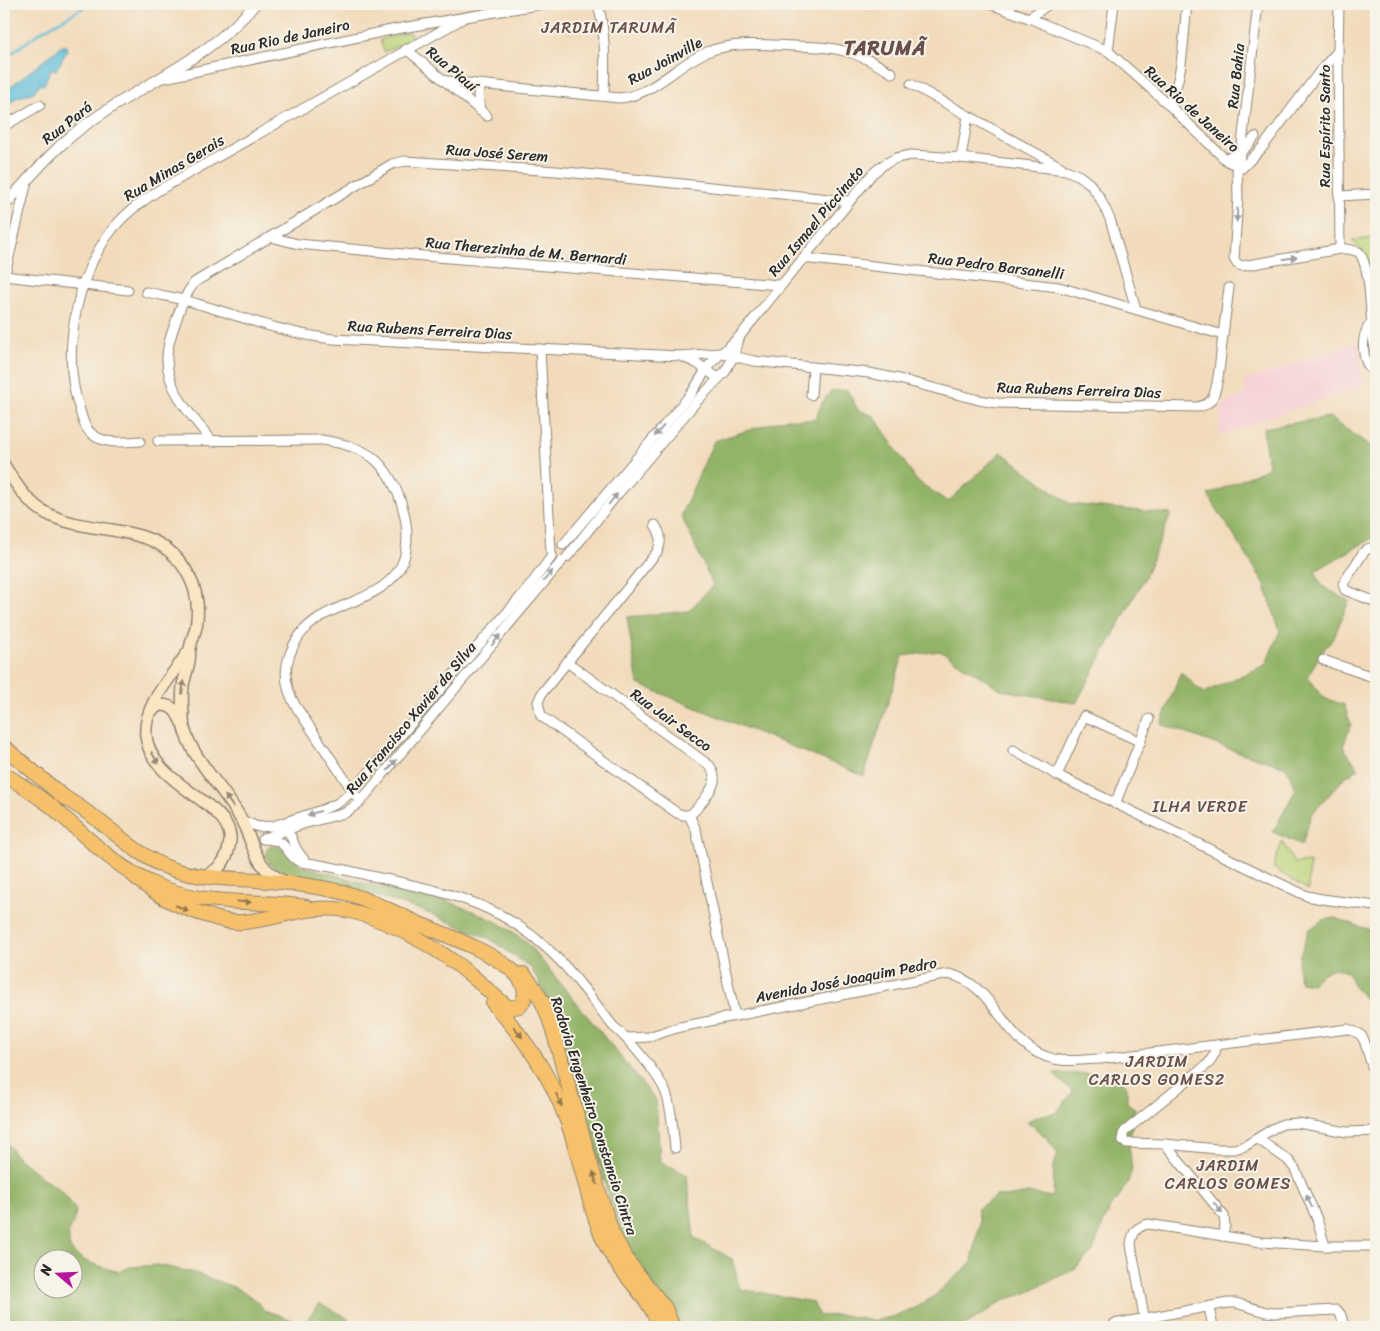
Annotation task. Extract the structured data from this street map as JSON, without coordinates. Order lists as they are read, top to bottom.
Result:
{
  "streets": {
    "main road": ["Rodovia Engenheiro Constancio Cintra"],
    "street": [
      "Rua Rio de Janeiro",
      "Rua Joinville",
      "Rua Piauí",
      "Rua Bahia",
      "Rua Pará",
      "Rua Espírito Santo",
      "Rua José Serem",
      "Rua Minas Gerais",
      "Rua Ismael Piccinato",
      "Rua Therezinha de M. Bernardi",
      "Rua Pedro Barsanelli",
      "Rua Rubens Ferreira Dias",
      "Rua Francisco Xavier da Silva",
      "Rua Jair Secco",
      "Avenida José Joaquim Pedro"
    ]
  },
  "crossings": [
    ["Rua Rio de Janeiro", "Rua Bahia"],
    ["Rua Rio de Janeiro", "Rua Pará"],
    ["Rua Rio de Janeiro", "Rua Espírito Santo"],
    ["Rua Rio de Janeiro", "Rua Minas Gerais"],
    ["Rua Joinville", "Rua Piauí"],
    ["Rua Piauí", "Rua Minas Gerais"],
    ["Rua Bahia", "Rua Espírito Santo"],
    ["Rua José Serem", "Rua Ismael Piccinato"],
    ["Rua José Serem", "Rua Therezinha de M. Bernardi"],
    ["Rua José Serem", "Rua Rubens Ferreira Dias"],
    ["Rua Ismael Piccinato", "Rua Therezinha de M. Bernardi"],
    ["Rua Ismael Piccinato", "Rua Pedro Barsanelli"],
    ["Rua Ismael Piccinato", "Rua Rubens Ferreira Dias"],
    ["Rua Ismael Piccinato", "Rua Francisco Xavier da Silva"],
    ["Rua Pedro Barsanelli", "Rua Rubens Ferreira Dias"],
    ["Rua Rubens Ferreira Dias", "Rua Francisco Xavier da Silva"]
  ],
  "districts": [
    "JARDIM TARUMÃ",
    "TARUMÃ",
    "ILHA VERDE",
    "JARDIM CARLOS GOMES2",
    "JARDIM CARLOS GOMES"
  ],
  "north": "left"
}
